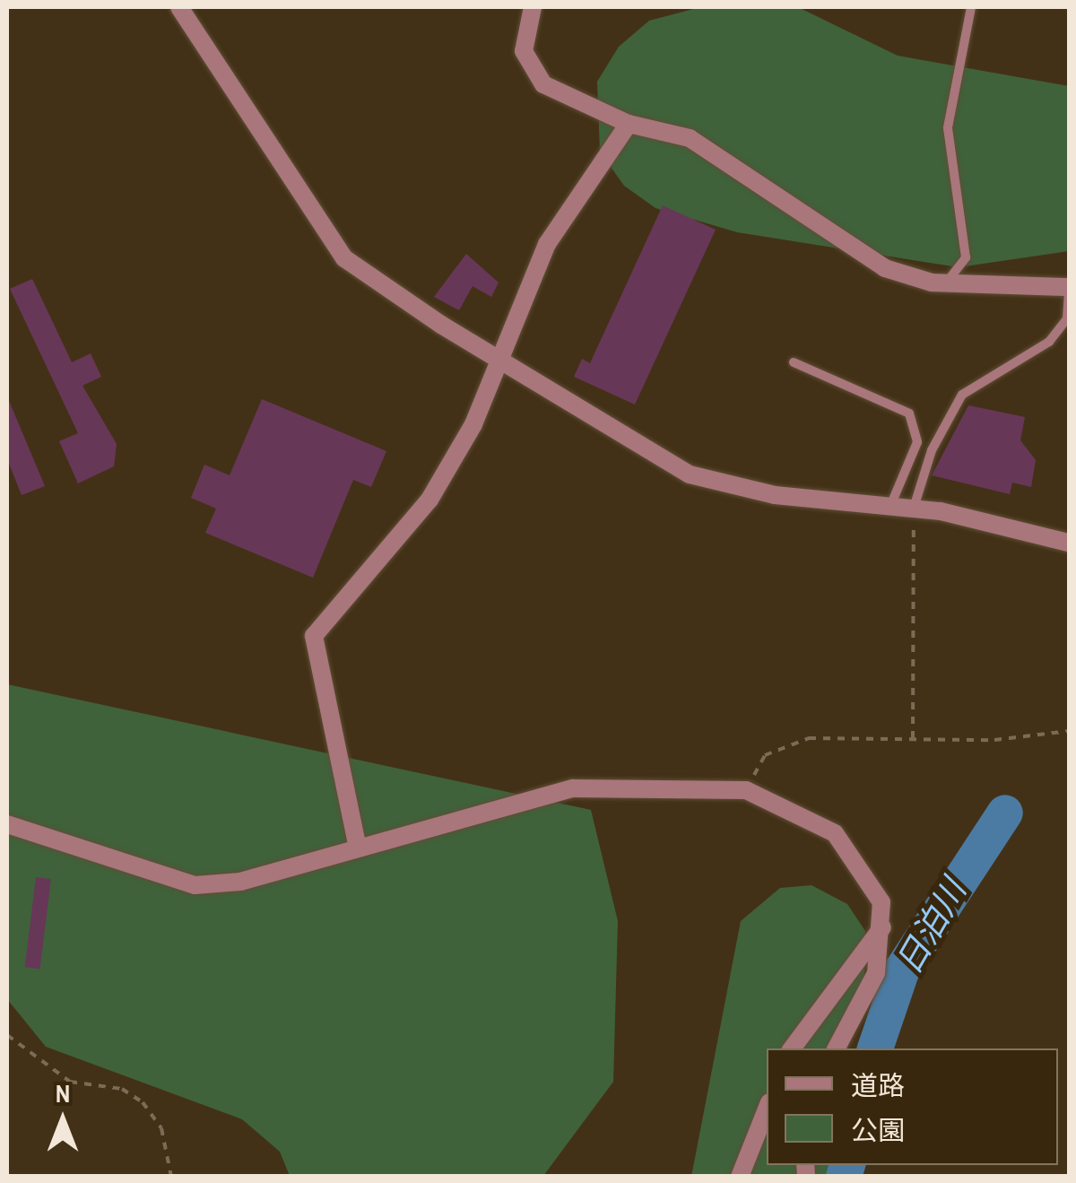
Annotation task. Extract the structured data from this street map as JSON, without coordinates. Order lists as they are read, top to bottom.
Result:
{
  "water": ["日泊川"],
  "legend": ["道路", "公園"],
  "north": "top"
}
